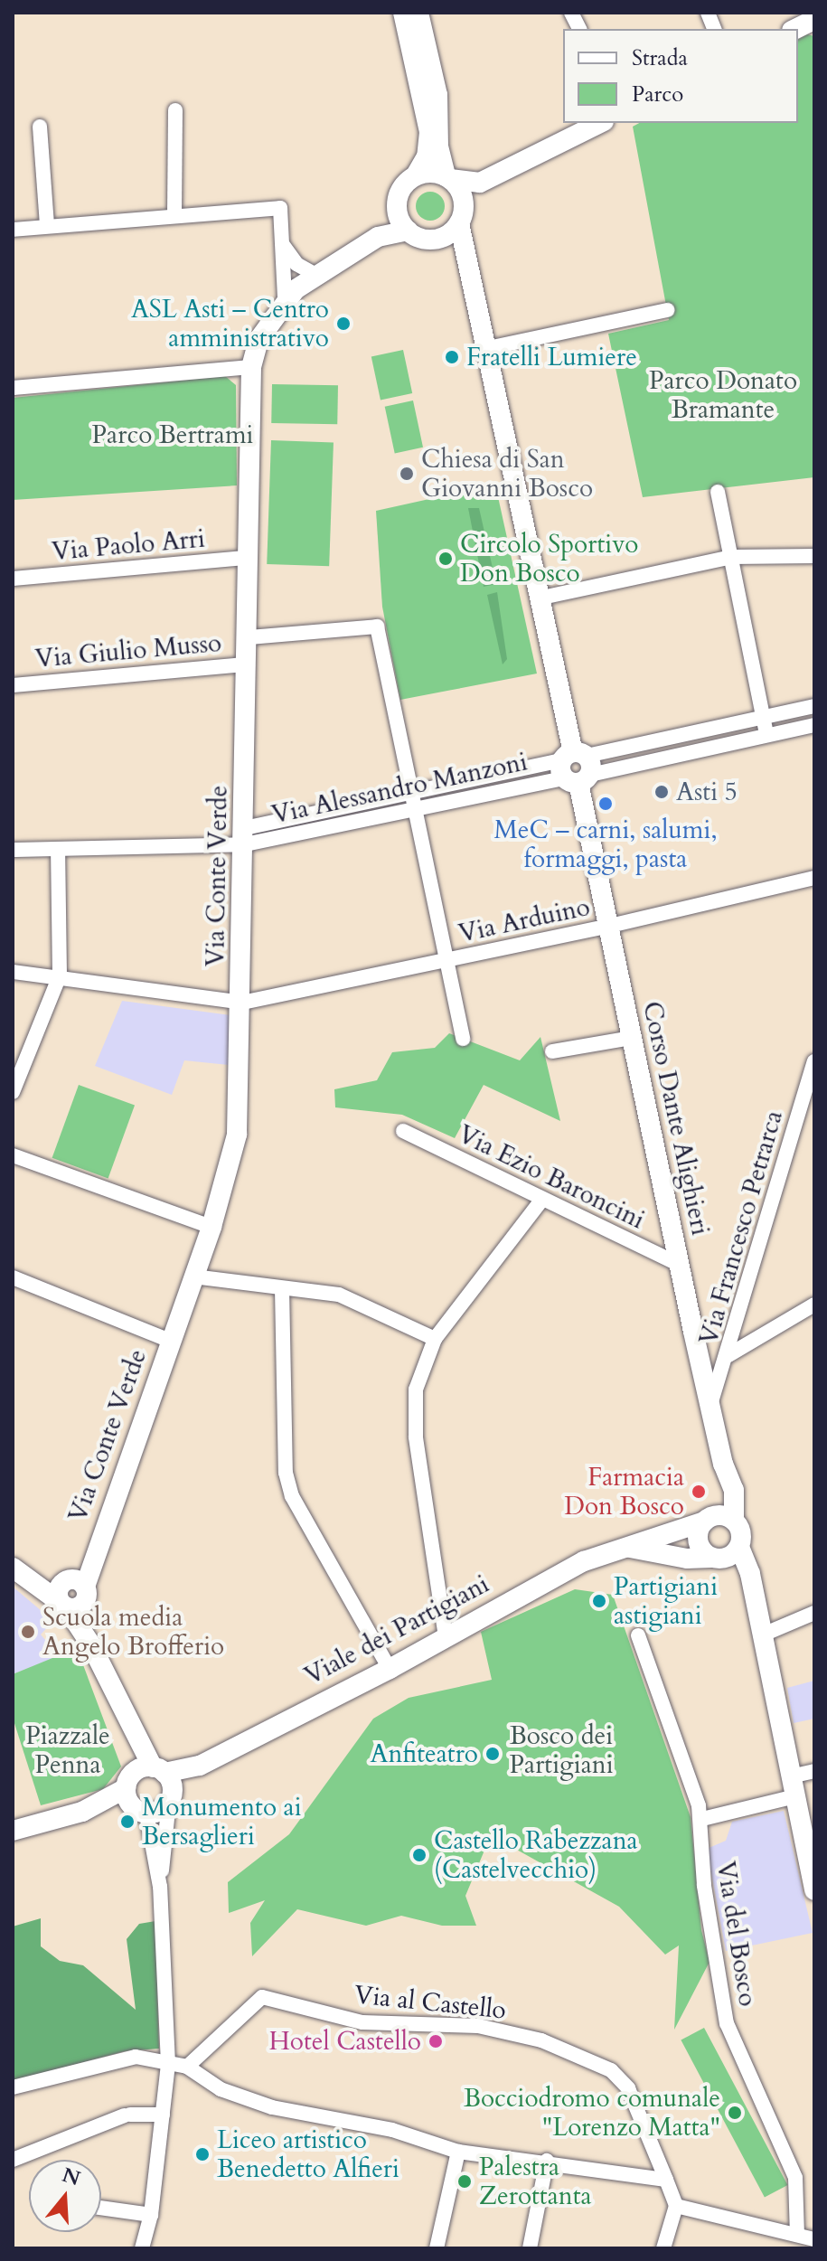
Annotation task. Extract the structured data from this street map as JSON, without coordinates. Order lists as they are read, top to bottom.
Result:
{
  "streets": {
    "street": [
      "Via Paolo Arri",
      "Via Giulio Musso",
      "Via Alessandro Manzoni",
      "Via Conte Verde",
      "Via Arduino",
      "Corso Dante Alighieri",
      "Via Ezio Baroncini",
      "Via Francesco Petrarca",
      "Viale dei Partigiani",
      "Via del Bosco",
      "Via al Castello"
    ]
  },
  "crossings": [
    ["Via Paolo Arri", "Via Conte Verde"],
    ["Via Giulio Musso", "Via Conte Verde"],
    ["Via Alessandro Manzoni", "Via Conte Verde"],
    ["Via Alessandro Manzoni", "Corso Dante Alighieri"],
    ["Via Conte Verde", "Via Arduino"],
    ["Via Conte Verde", "Corso Dante Alighieri"],
    ["Via Arduino", "Corso Dante Alighieri"],
    ["Corso Dante Alighieri", "Via Ezio Baroncini"],
    ["Corso Dante Alighieri", "Via Francesco Petrarca"],
    ["Corso Dante Alighieri", "Viale dei Partigiani"]
  ],
  "parks": [
    "Parco Donato Bramante",
    "Parco Bertrami",
    "Piazzale Penna",
    "Bosco dei Partigiani"
  ],
  "places": [
    "ASL Asti – Centro amministrativo",
    "Fratelli Lumiere",
    "Chiesa di San Giovanni Bosco",
    "Circolo Sportivo Don Bosco",
    "Asti 5",
    "MeC – carni, salumi, formaggi, pasta",
    "Farmacia Don Bosco",
    "Partigiani astigiani",
    "Scuola media Angelo Brofferio",
    "Anfiteatro",
    "Monumento ai Bersaglieri",
    "Castello Rabezzana (Castelvecchio)",
    "Hotel Castello",
    "Bocciodromo comunale \"Lorenzo Matta\"",
    "Liceo artistico Benedetto Alfieri",
    "Palestra Zerottanta"
  ],
  "legend": ["Strada", "Parco"],
  "north": "top"
}
